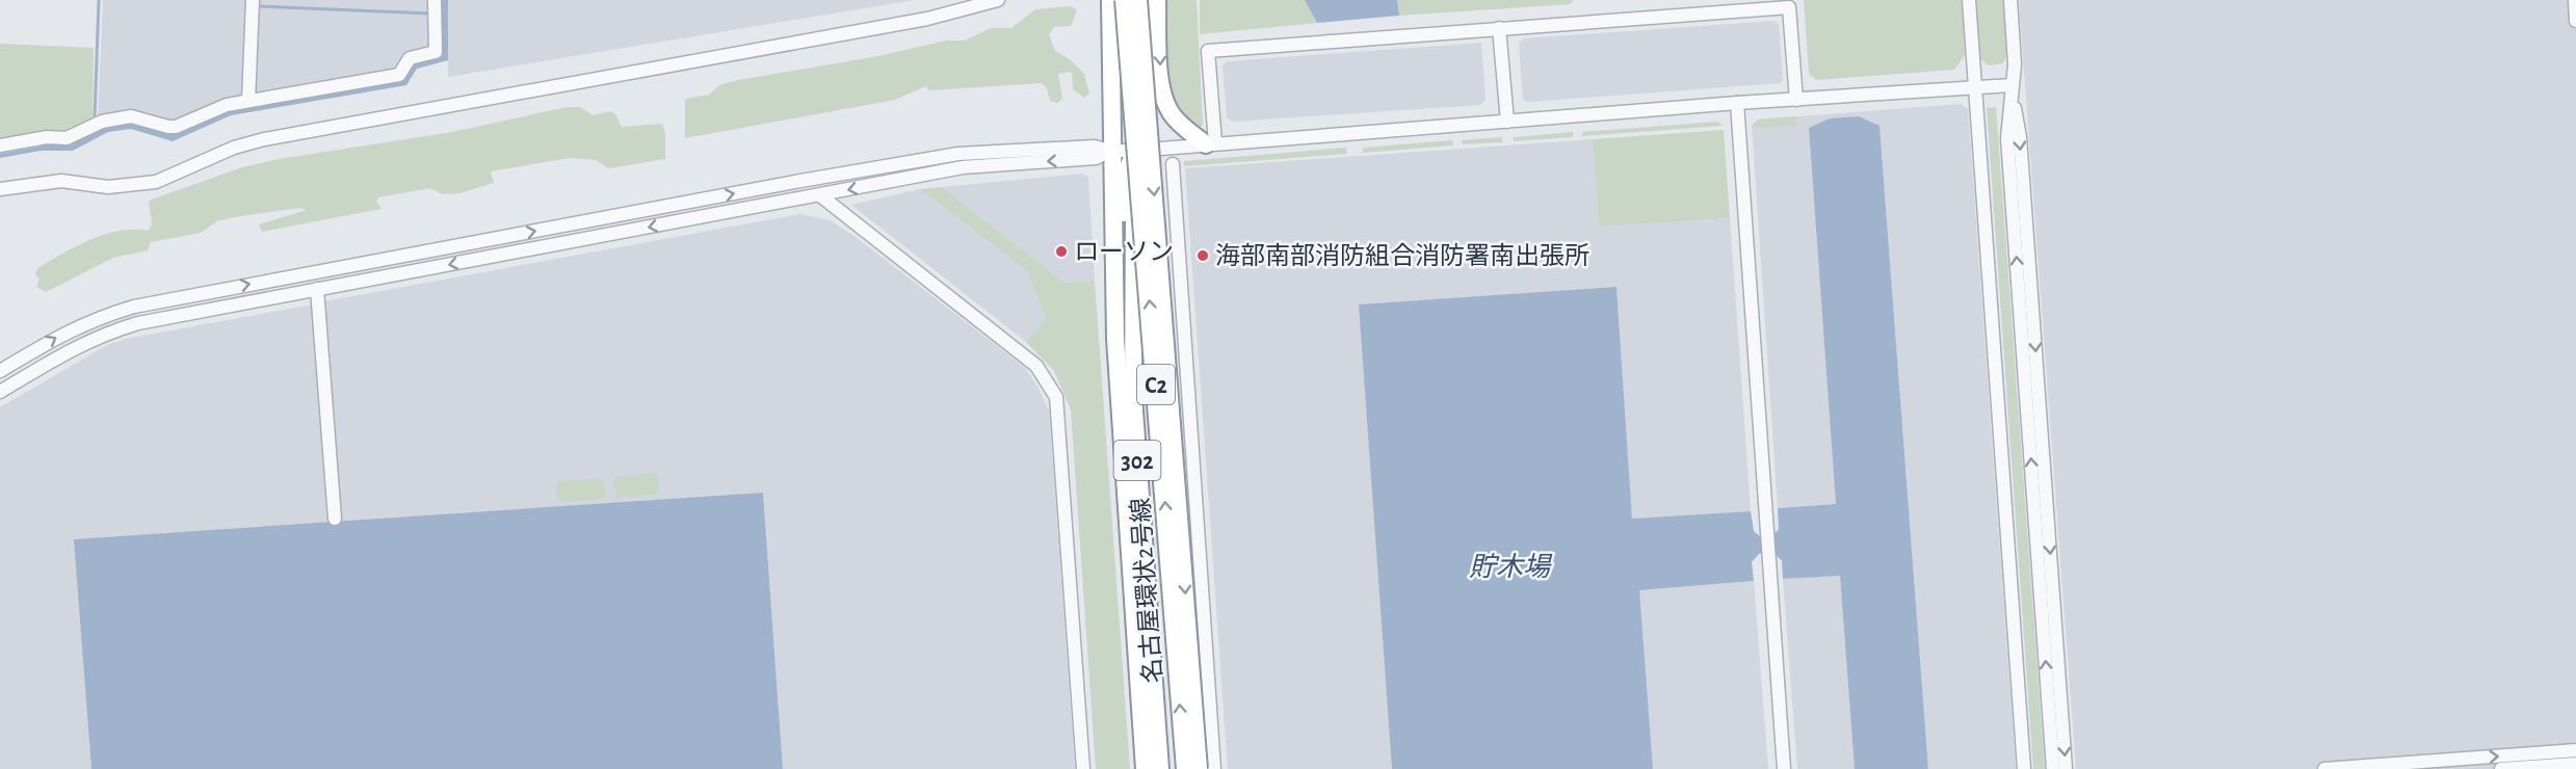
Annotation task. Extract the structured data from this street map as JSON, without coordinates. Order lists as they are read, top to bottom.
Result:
{
  "streets": {
    "highway": ["C2", "302", "名古屋環状2号線"]
  },
  "crossings": [
    ["C2", "名古屋環状2号線"]
  ],
  "water": ["貯木場"],
  "places": ["ローソン", "海部南部消防組合消防署南出張所"]
}
